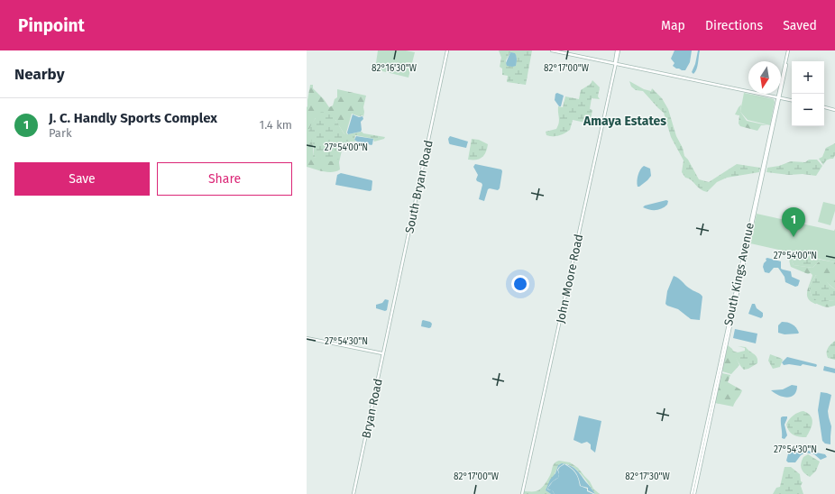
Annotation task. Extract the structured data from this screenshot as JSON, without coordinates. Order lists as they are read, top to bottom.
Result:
{
  "streets": {
    "street": [
      "South Bryan Road",
      "South Kings Avenue",
      "John Moore Road",
      "Bryan Road"
    ]
  },
  "crossings": [
    ["South Bryan Road", "Bryan Road"]
  ],
  "districts": ["Amaya Estates"],
  "north": "bottom",
  "page": {
    "header": "Pinpoint",
    "nav": ["Map", "Directions", "Saved"],
    "heading": "Nearby",
    "map_buttons": ["+", "−"],
    "list": [
      {
        "mark": "1",
        "name": "J. C. Handly Sports Complex",
        "note": "Park",
        "value": "1.4 km"
      }
    ],
    "buttons": ["Save", "Share"],
    "pins": "1"
  },
  "coordinates": [
    "82°16'30\"W",
    "82°17'00\"W",
    "27°54'00\"N",
    "27°54'30\"N",
    "82°17'30\"W"
  ]
}
